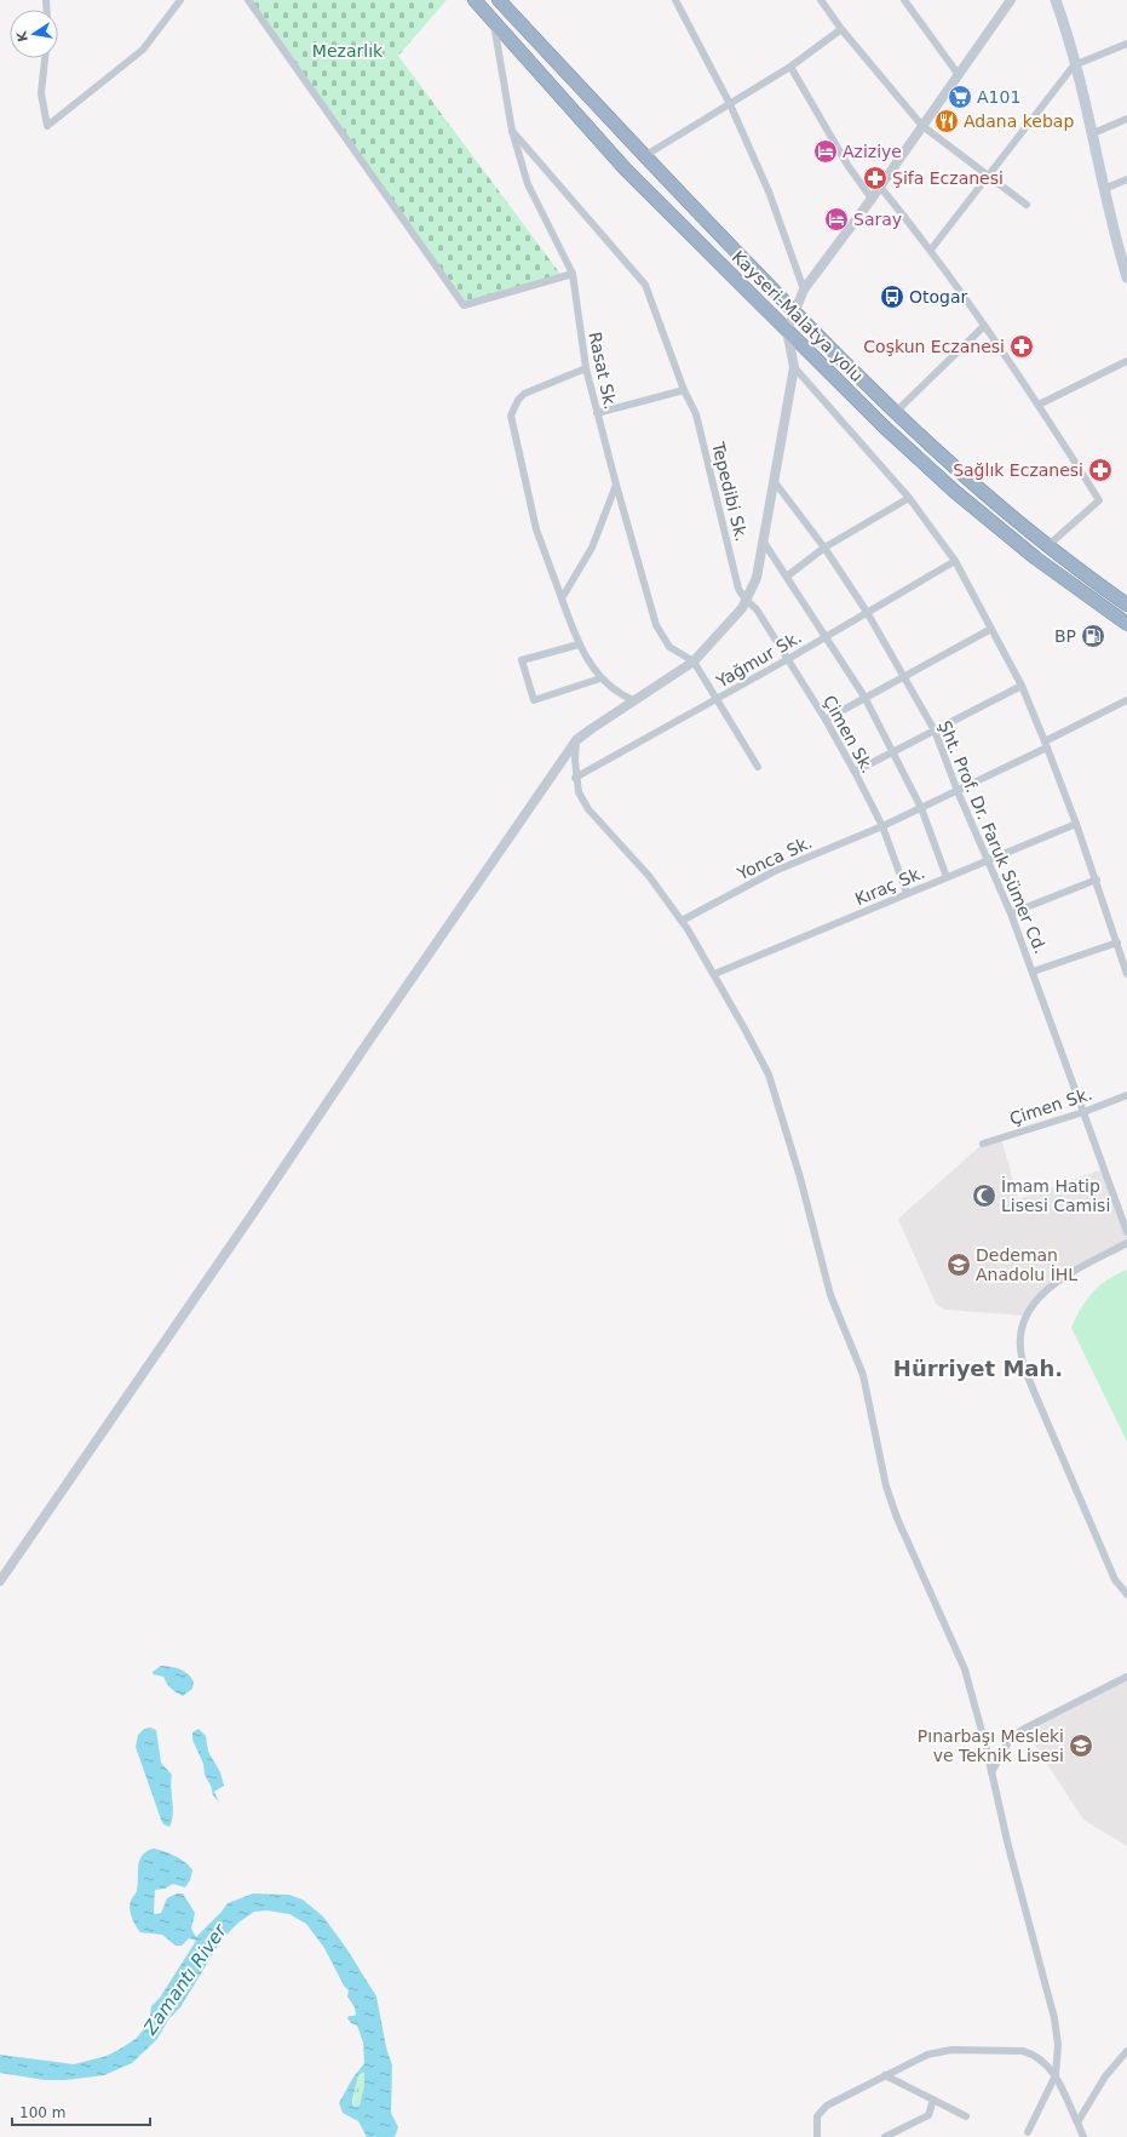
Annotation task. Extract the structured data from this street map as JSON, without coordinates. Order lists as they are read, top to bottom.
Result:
{
  "streets": {
    "highway": ["Kayseri-Malatya yolu"],
    "street": [
      "Rasat Sk.",
      "Tepedibi Sk.",
      "Yağmur Sk.",
      "Çimen Sk.",
      "Şht. Prof. Dr. Faruk Sümer Cd.",
      "Yonca Sk.",
      "Kıraç Sk."
    ]
  },
  "crossings": [
    ["Kayseri-Malatya yolu", "Rasat Sk."],
    ["Rasat Sk.", "Tepedibi Sk."],
    ["Tepedibi Sk.", "Çimen Sk."],
    ["Yağmur Sk.", "Çimen Sk."],
    ["Yağmur Sk.", "Şht. Prof. Dr. Faruk Sümer Cd."],
    ["Çimen Sk.", "Şht. Prof. Dr. Faruk Sümer Cd."],
    ["Çimen Sk.", "Yonca Sk."],
    ["Çimen Sk.", "Kıraç Sk."],
    ["Şht. Prof. Dr. Faruk Sümer Cd.", "Yonca Sk."],
    ["Şht. Prof. Dr. Faruk Sümer Cd.", "Kıraç Sk."]
  ],
  "districts": ["Hürriyet Mah."],
  "water": ["Zamantı River"],
  "parks": ["Mezarlık"],
  "places": {
    "supermarket": ["A101"],
    "restaurant": ["Adana kebap"],
    "hotel": ["Aziziye", "Saray"],
    "pharmacy": ["Şifa Eczanesi", "Coşkun Eczanesi", "Sağlık Eczanesi"],
    "bus stop": ["Otogar"],
    "fuel station": ["BP"],
    "mosque": ["İmam Hatip Lisesi Camisi"],
    "school or university": ["Dedeman Anadolu İHL", "Pınarbaşı Mesleki ve Teknik Lisesi"]
  },
  "scale_bar": "100 m",
  "north": "left"
}
